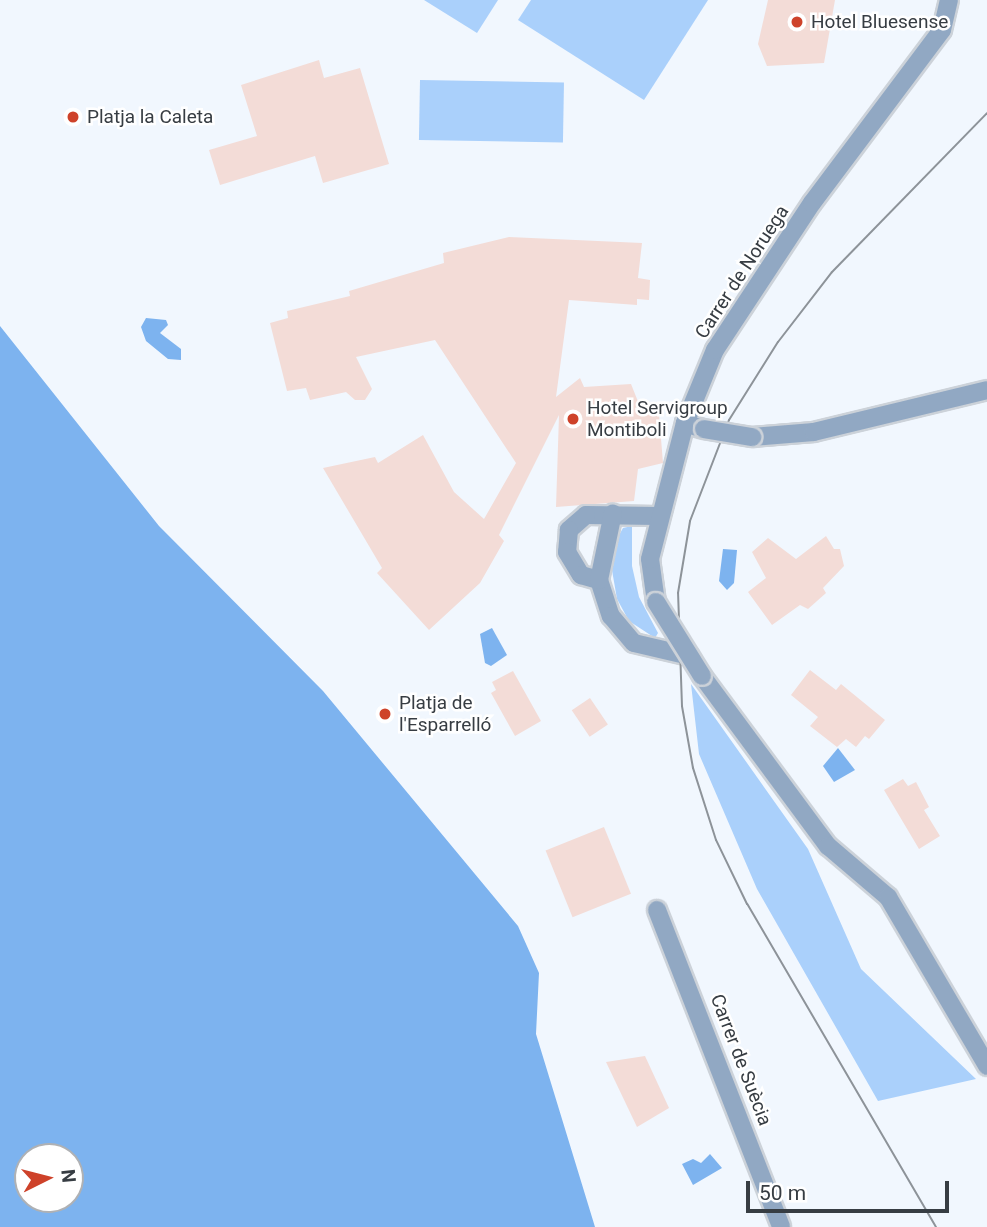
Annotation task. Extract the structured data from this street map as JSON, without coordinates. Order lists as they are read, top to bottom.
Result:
{
  "streets": {
    "street": ["Carrer de Noruega", "Carrer de Suècia"]
  },
  "places": [
    "Hotel Bluesense",
    "Platja la Caleta",
    "Hotel Servigroup Montiboli",
    "Platja de l'Esparrelló"
  ],
  "scale_bar": "50 m",
  "north": "right"
}
